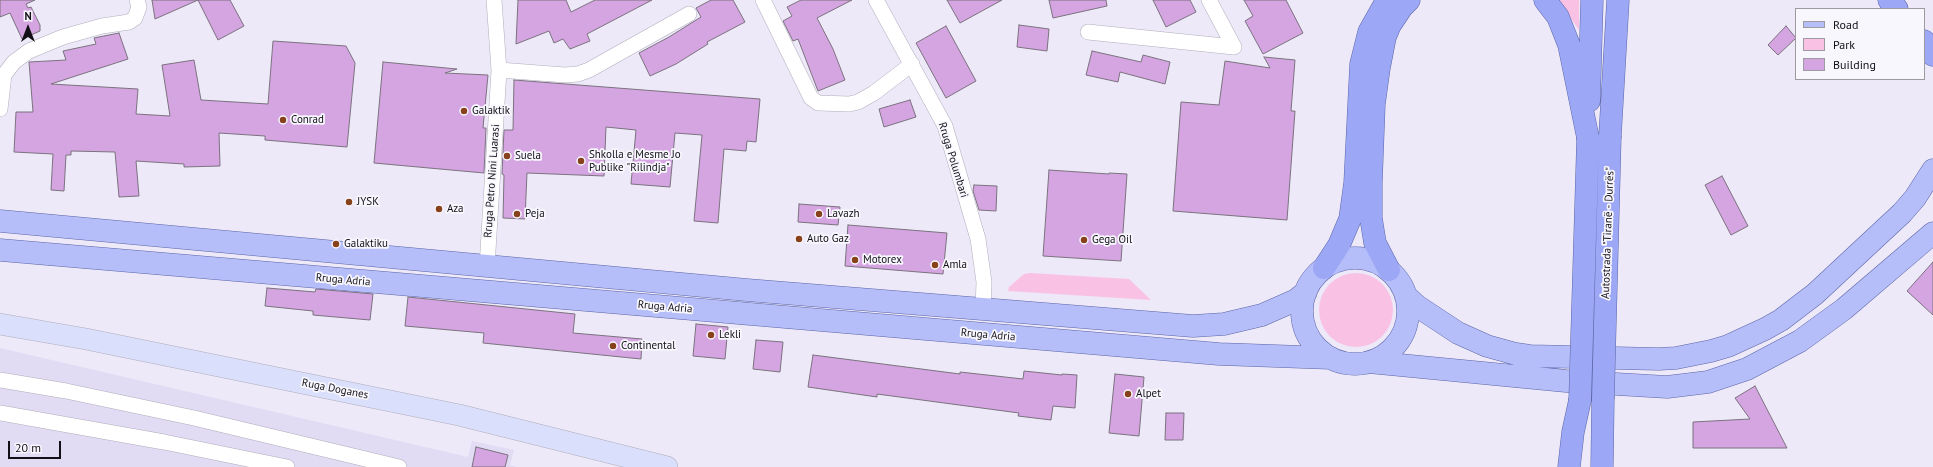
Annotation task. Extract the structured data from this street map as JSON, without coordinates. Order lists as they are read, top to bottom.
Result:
{
  "streets": {
    "highway": ["Autostrada \"Tiranë - Durrës\""],
    "main road": ["Rruga Adria", "Ruga Doganes"],
    "street": ["Rruga Polumbari", "Rruga Petro Nini Luarasi"]
  },
  "places": [
    "Galaktik",
    "Conrad",
    "Suela",
    "Shkolla e Mesme Jo Publike \"Rilindja\"",
    "JYSK",
    "Aza",
    "Peja",
    "Lavazh",
    "Auto Gaz",
    "Gega Oil",
    "Galaktiku",
    "Motorex",
    "Amla",
    "Lekli",
    "Continental",
    "Alpet"
  ],
  "legend": ["Road", "Park", "Building"],
  "scale_bar": "20 m",
  "north": "top"
}
